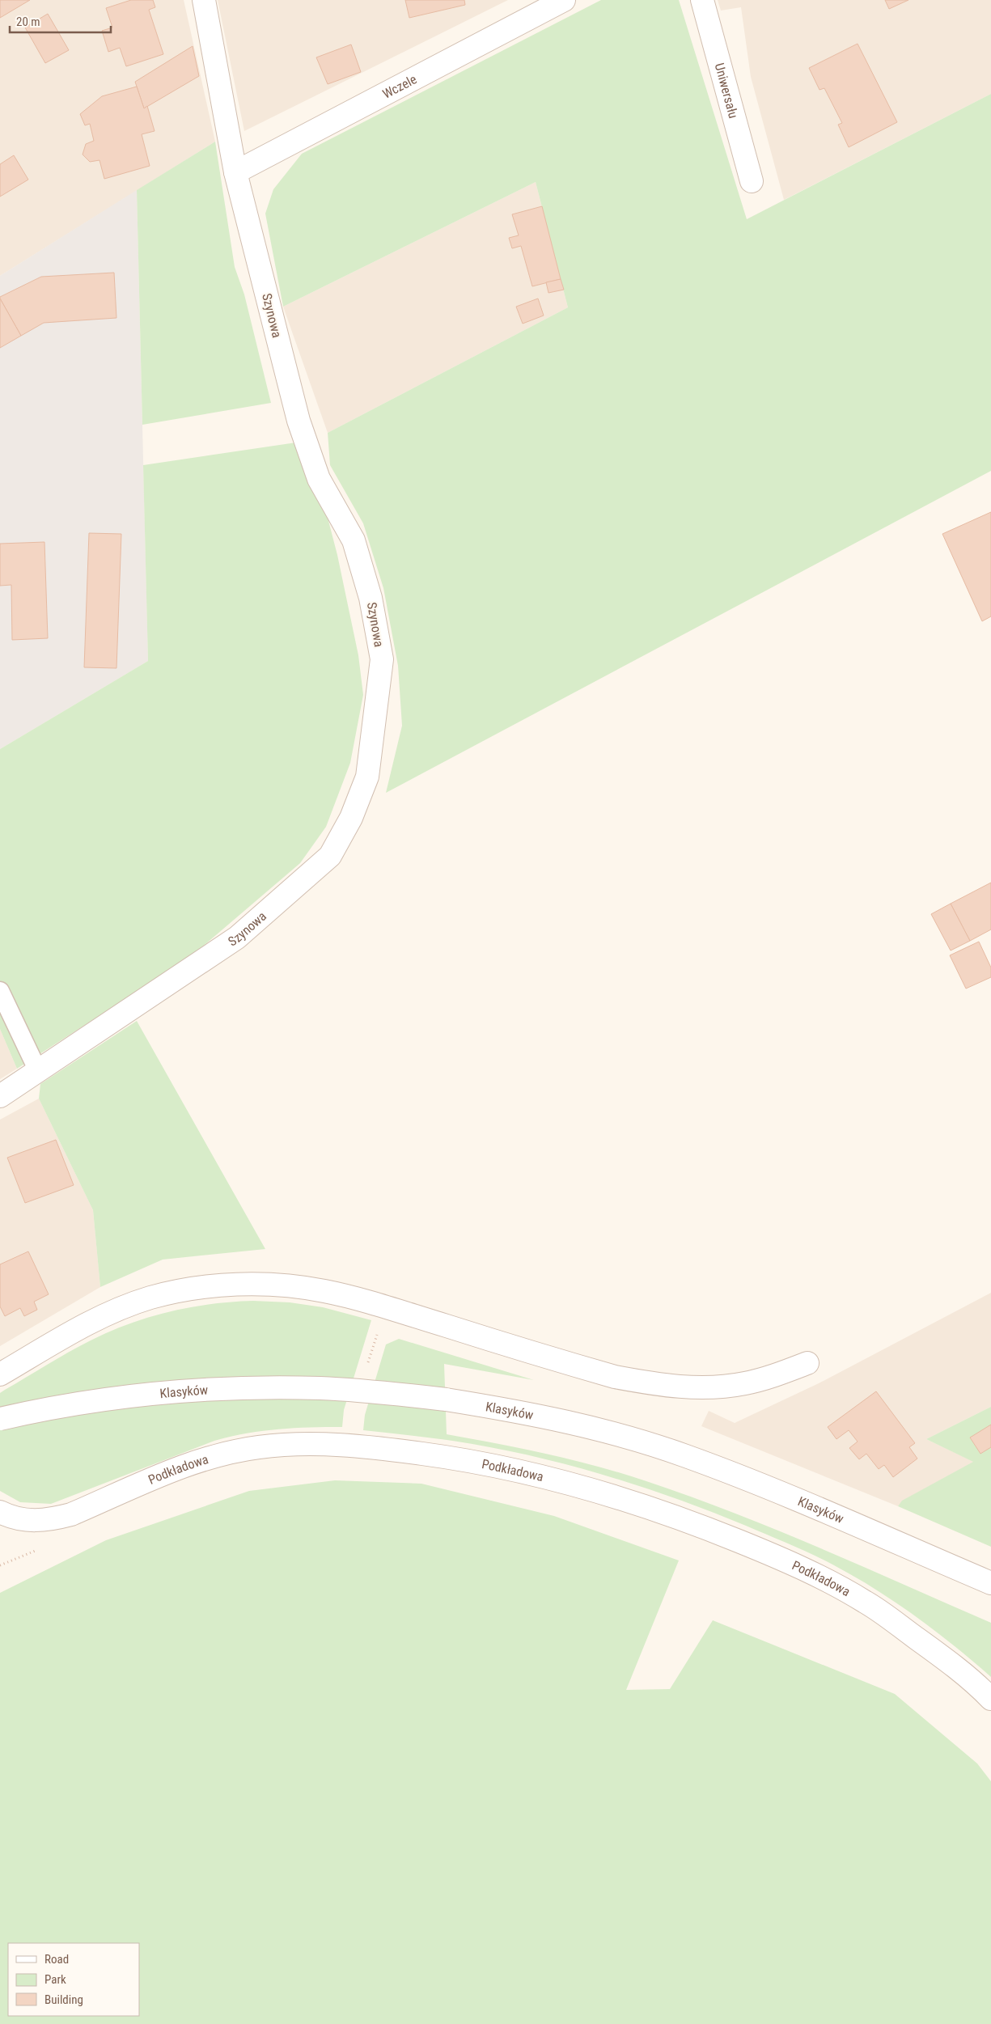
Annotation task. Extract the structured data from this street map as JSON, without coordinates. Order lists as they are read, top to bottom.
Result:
{
  "streets": {
    "street": [
      "Wczele",
      "Uniwersału",
      "Szynowa",
      "Klasyków",
      "Podkładowa"
    ]
  },
  "crossings": [
    ["Wczele", "Szynowa"]
  ],
  "legend": ["Road", "Park", "Building"],
  "scale_bar": "20 m"
}
